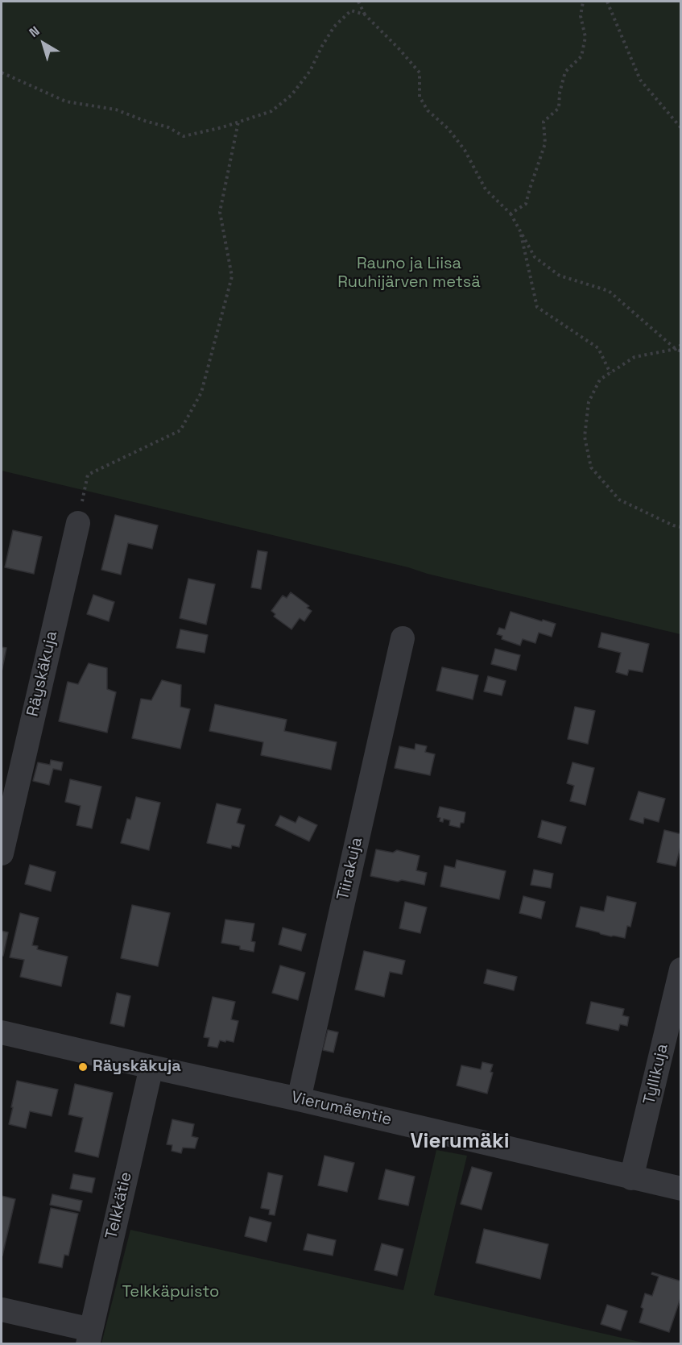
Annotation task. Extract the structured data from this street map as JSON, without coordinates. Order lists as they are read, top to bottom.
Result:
{
  "streets": {
    "street": [
      "Räyskäkuja",
      "Tiirakuja",
      "Tyllikuja",
      "Vierumäentie",
      "Telkkätie"
    ]
  },
  "crossings": [
    ["Tiirakuja", "Vierumäentie"],
    ["Tyllikuja", "Vierumäentie"],
    ["Vierumäentie", "Telkkätie"]
  ],
  "districts": ["Vierumäki"],
  "parks": ["Rauno ja Liisa Ruuhijärven metsä", "Telkkäpuisto"],
  "places": ["Räyskäkuja"],
  "north": "top left"
}
